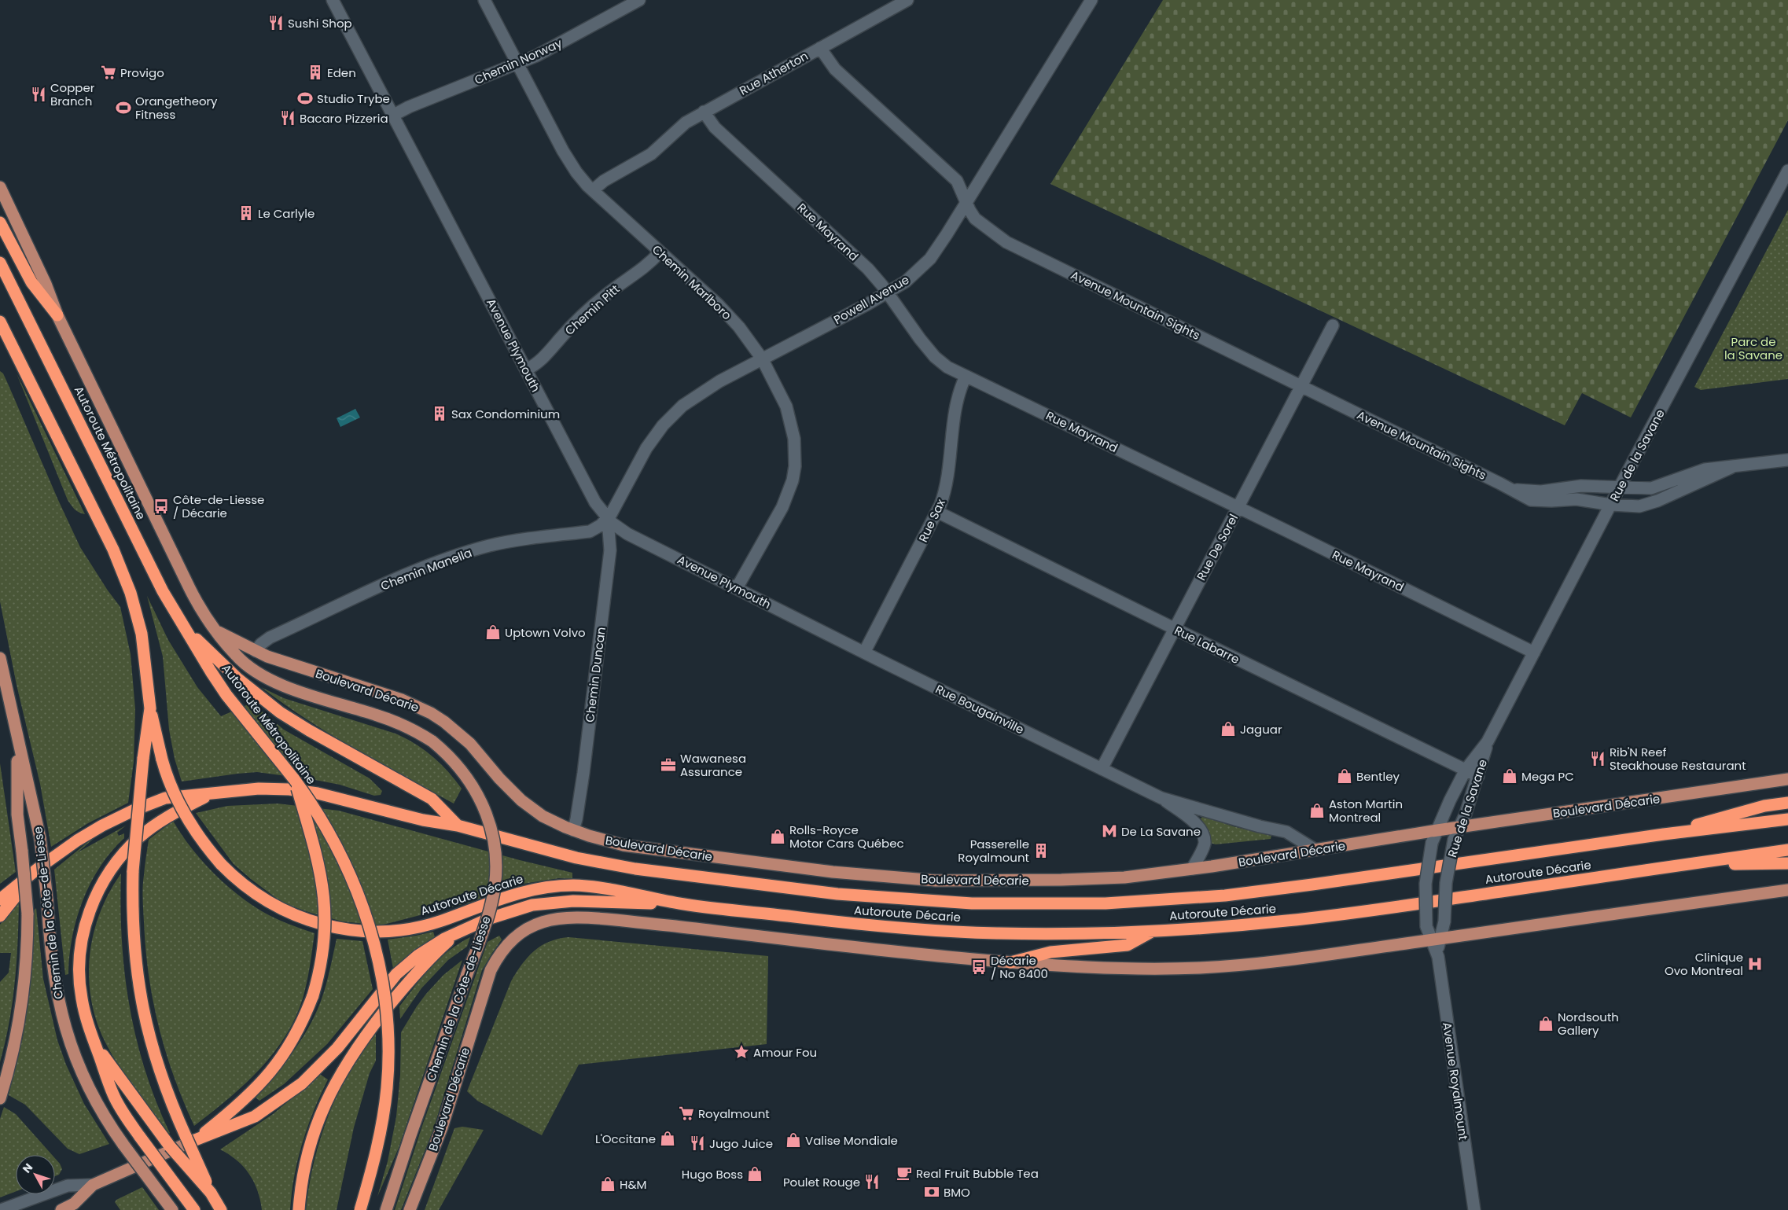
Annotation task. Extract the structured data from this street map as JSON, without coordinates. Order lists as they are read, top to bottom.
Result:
{
  "streets": {
    "highway": ["Autoroute Métropolitaine", "Autoroute Décarie"],
    "main road": ["Boulevard Décarie", "Chemin de la Côte-de-Liesse"],
    "street": [
      "Chemin Norway",
      "Rue Atherton",
      "Rue Mayrand",
      "Chemin Marlboro",
      "Powell Avenue",
      "Avenue Mountain Sights",
      "Chemin Pitt",
      "Avenue Plymouth",
      "Rue de la Savane",
      "Rue Sax",
      "Rue De Sorel",
      "Chemin Manella",
      "Rue Labarre",
      "Chemin Duncan",
      "Rue Bougainville",
      "Avenue Royalmount"
    ]
  },
  "crossings": [
    ["Chemin Norway", "Chemin Marlboro"],
    ["Chemin Norway", "Avenue Plymouth"],
    ["Rue Atherton", "Rue Mayrand"],
    ["Rue Atherton", "Chemin Marlboro"],
    ["Rue Atherton", "Avenue Mountain Sights"],
    ["Rue Mayrand", "Powell Avenue"],
    ["Rue Mayrand", "Rue de la Savane"],
    ["Rue Mayrand", "Rue Sax"],
    ["Rue Mayrand", "Rue De Sorel"],
    ["Chemin Marlboro", "Powell Avenue"],
    ["Chemin Marlboro", "Chemin Pitt"],
    ["Chemin Marlboro", "Avenue Plymouth"],
    ["Powell Avenue", "Avenue Mountain Sights"],
    ["Powell Avenue", "Avenue Plymouth"],
    ["Powell Avenue", "Chemin Manella"],
    ["Powell Avenue", "Chemin Duncan"],
    ["Avenue Mountain Sights", "Rue de la Savane"],
    ["Avenue Mountain Sights", "Rue De Sorel"],
    ["Chemin Pitt", "Avenue Plymouth"],
    ["Avenue Plymouth", "Chemin Manella"],
    ["Avenue Plymouth", "Chemin Duncan"],
    ["Avenue Plymouth", "Rue Bougainville"],
    ["Rue de la Savane", "Rue Labarre"],
    ["Rue de la Savane", "Boulevard Décarie"],
    ["Rue de la Savane", "Avenue Royalmount"],
    ["Rue Sax", "Rue Labarre"],
    ["Rue Sax", "Rue Bougainville"],
    ["Rue De Sorel", "Rue Labarre"],
    ["Rue De Sorel", "Rue Bougainville"],
    ["Chemin Manella", "Chemin Duncan"],
    ["Chemin Manella", "Boulevard Décarie"],
    ["Chemin Duncan", "Boulevard Décarie"],
    ["Boulevard Décarie", "Rue Bougainville"],
    ["Boulevard Décarie", "Chemin de la Côte-de-Liesse"]
  ],
  "parks": ["Parc de la Savane"],
  "places": {
    "restaurant": [
      "Sushi Shop",
      "Copper Branch",
      "Bacaro Pizzeria",
      "Rib'N Reef Steakhouse Restaurant",
      "Jugo Juice",
      "Poulet Rouge"
    ],
    "supermarket": ["Provigo", "Royalmount"],
    "building": [
      "Eden",
      "Le Carlyle",
      "Sax Condominium",
      "Passerelle Royalmount"
    ],
    "sports": ["Studio Trybe", "Orangetheory Fitness"],
    "bus stop": ["Côte-de-Liesse / Décarie", "Décarie / No 8400"],
    "shop": [
      "Uptown Volvo",
      "Jaguar",
      "Bentley",
      "Mega PC",
      "Aston Martin Montreal",
      "Rolls-Royce Motor Cars Québec",
      "Nordsouth Gallery",
      "L'Occitane",
      "Valise Mondiale",
      "Hugo Boss",
      "H&M"
    ],
    "office": ["Wawanesa Assurance"],
    "metro station": ["De La Savane"],
    "hospital": ["Clinique Ovo Montreal"],
    "place": ["Amour Fou"],
    "cafe": ["Real Fruit Bubble Tea"],
    "bank": ["BMO"]
  },
  "north": "top left"
}
